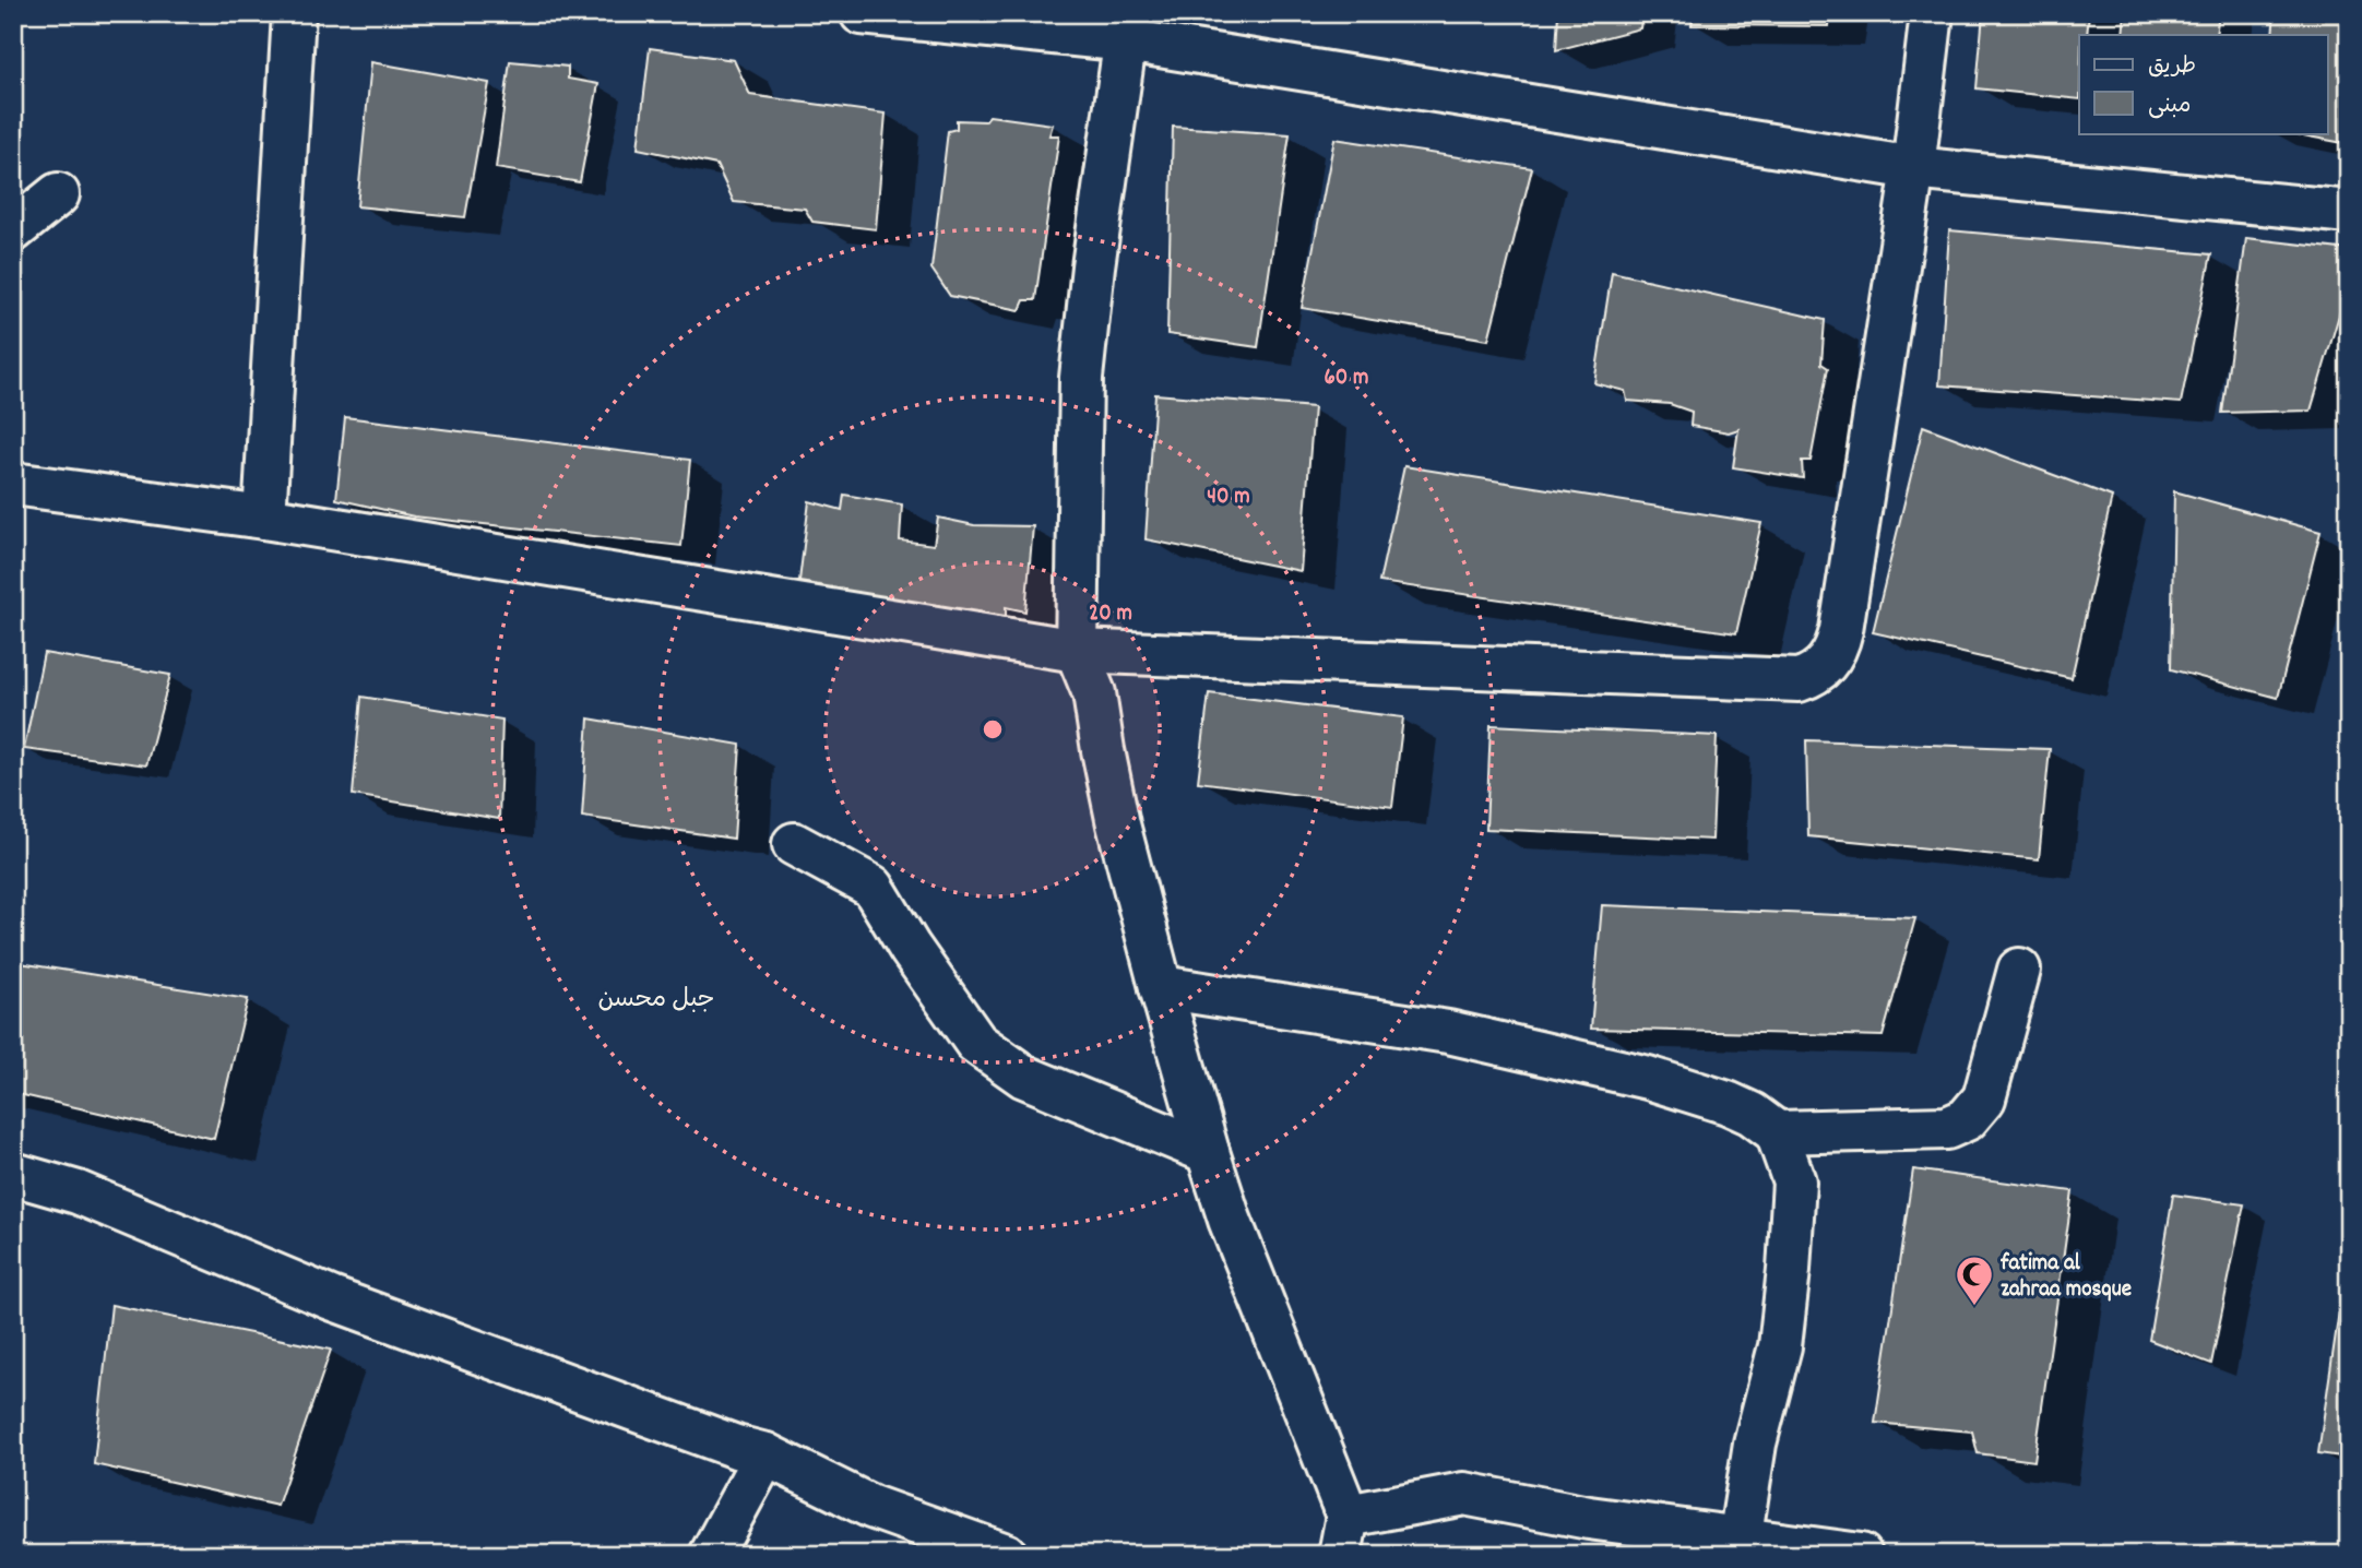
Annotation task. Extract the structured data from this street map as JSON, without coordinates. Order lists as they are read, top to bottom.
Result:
{
  "districts": ["جبل محسن"],
  "places": {
    "mosque": ["fatima al zahraa mosque"]
  },
  "legend": ["طريق", "مبنى"],
  "rings": ["60 m", "40 m", "20 m"]
}
